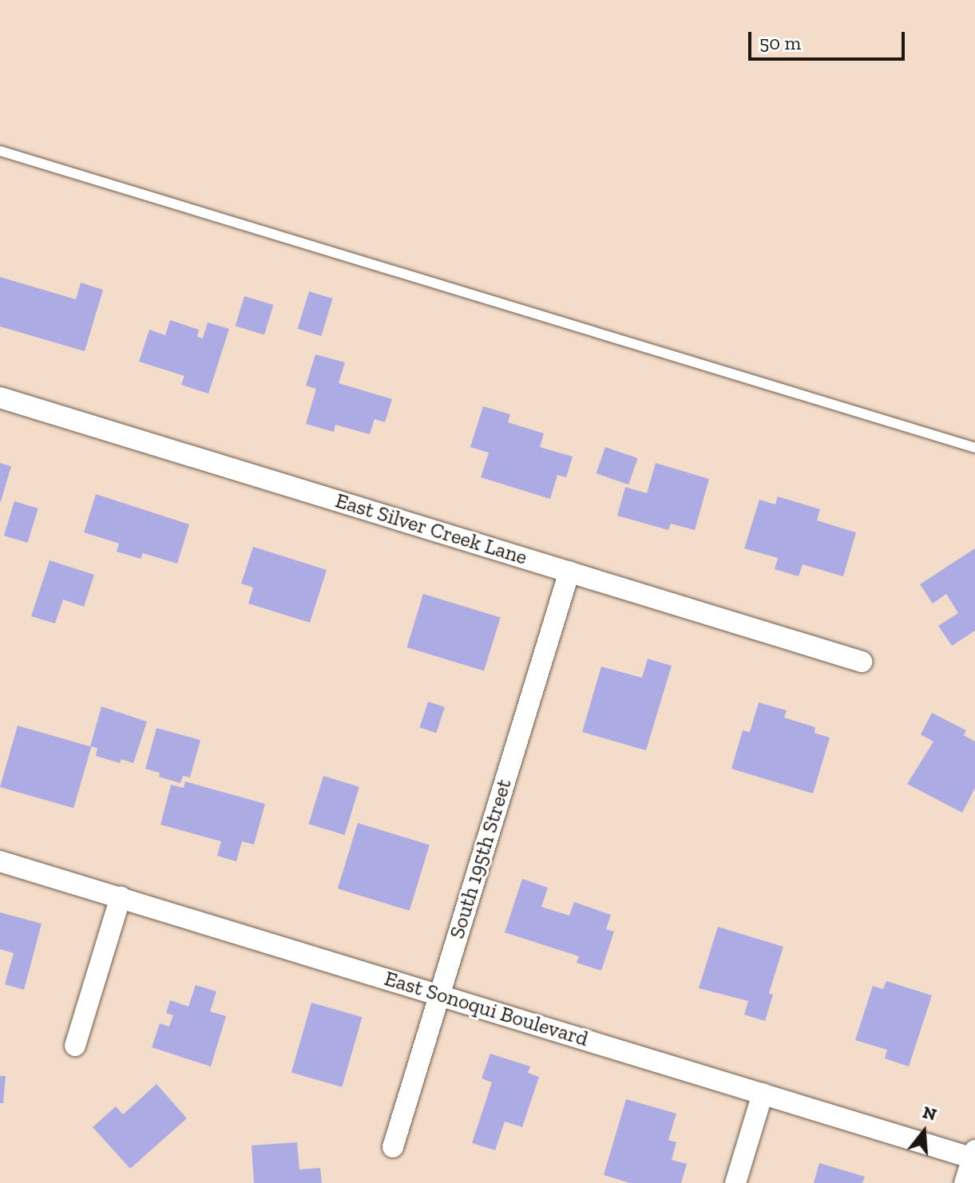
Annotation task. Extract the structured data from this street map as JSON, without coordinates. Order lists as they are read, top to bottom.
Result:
{
  "streets": {
    "street": ["East Silver Creek Lane", "South 195th Street", "East Sonoqui Boulevard"]
  },
  "crossings": [
    ["East Silver Creek Lane", "South 195th Street"],
    ["South 195th Street", "East Sonoqui Boulevard"]
  ],
  "scale_bar": "50 m",
  "north": "top"
}
